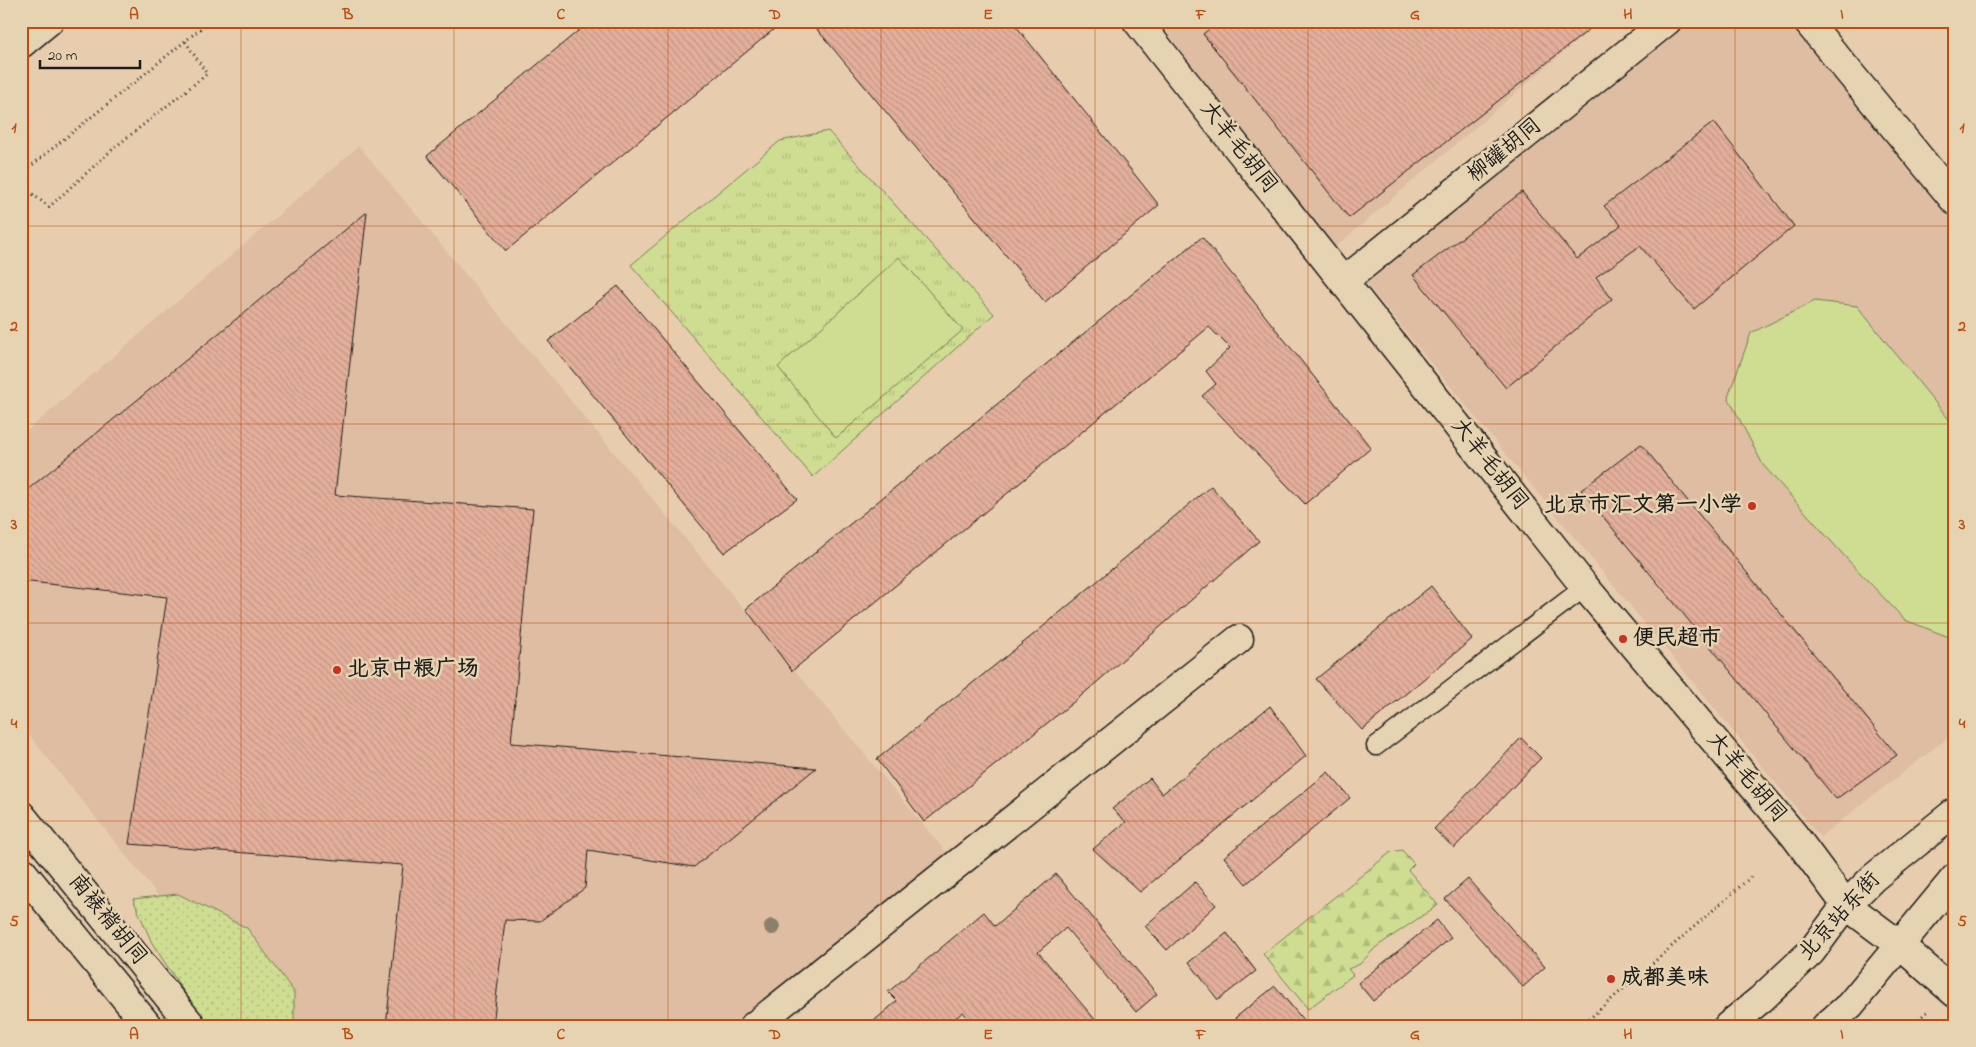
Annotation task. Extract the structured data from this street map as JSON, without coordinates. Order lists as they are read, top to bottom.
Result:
{
  "streets": {
    "main road": [
      "大羊毛胡同",
      "柳罐胡同",
      "北京站东街",
      "南裱褙胡同"
    ]
  },
  "crossings": [
    ["大羊毛胡同", "柳罐胡同"],
    ["大羊毛胡同", "北京站东街"]
  ],
  "places": [
    "北京市汇文第一小学",
    "便民超市",
    "北京中粮广场",
    "成都美味"
  ],
  "scale_bar": "20 m",
  "grid": {
    "columns": [
      "A",
      "B",
      "C",
      "D",
      "E",
      "F",
      "G",
      "H",
      "I"
    ],
    "rows": [
      "1",
      "2",
      "3",
      "4",
      "5"
    ]
  }
}
